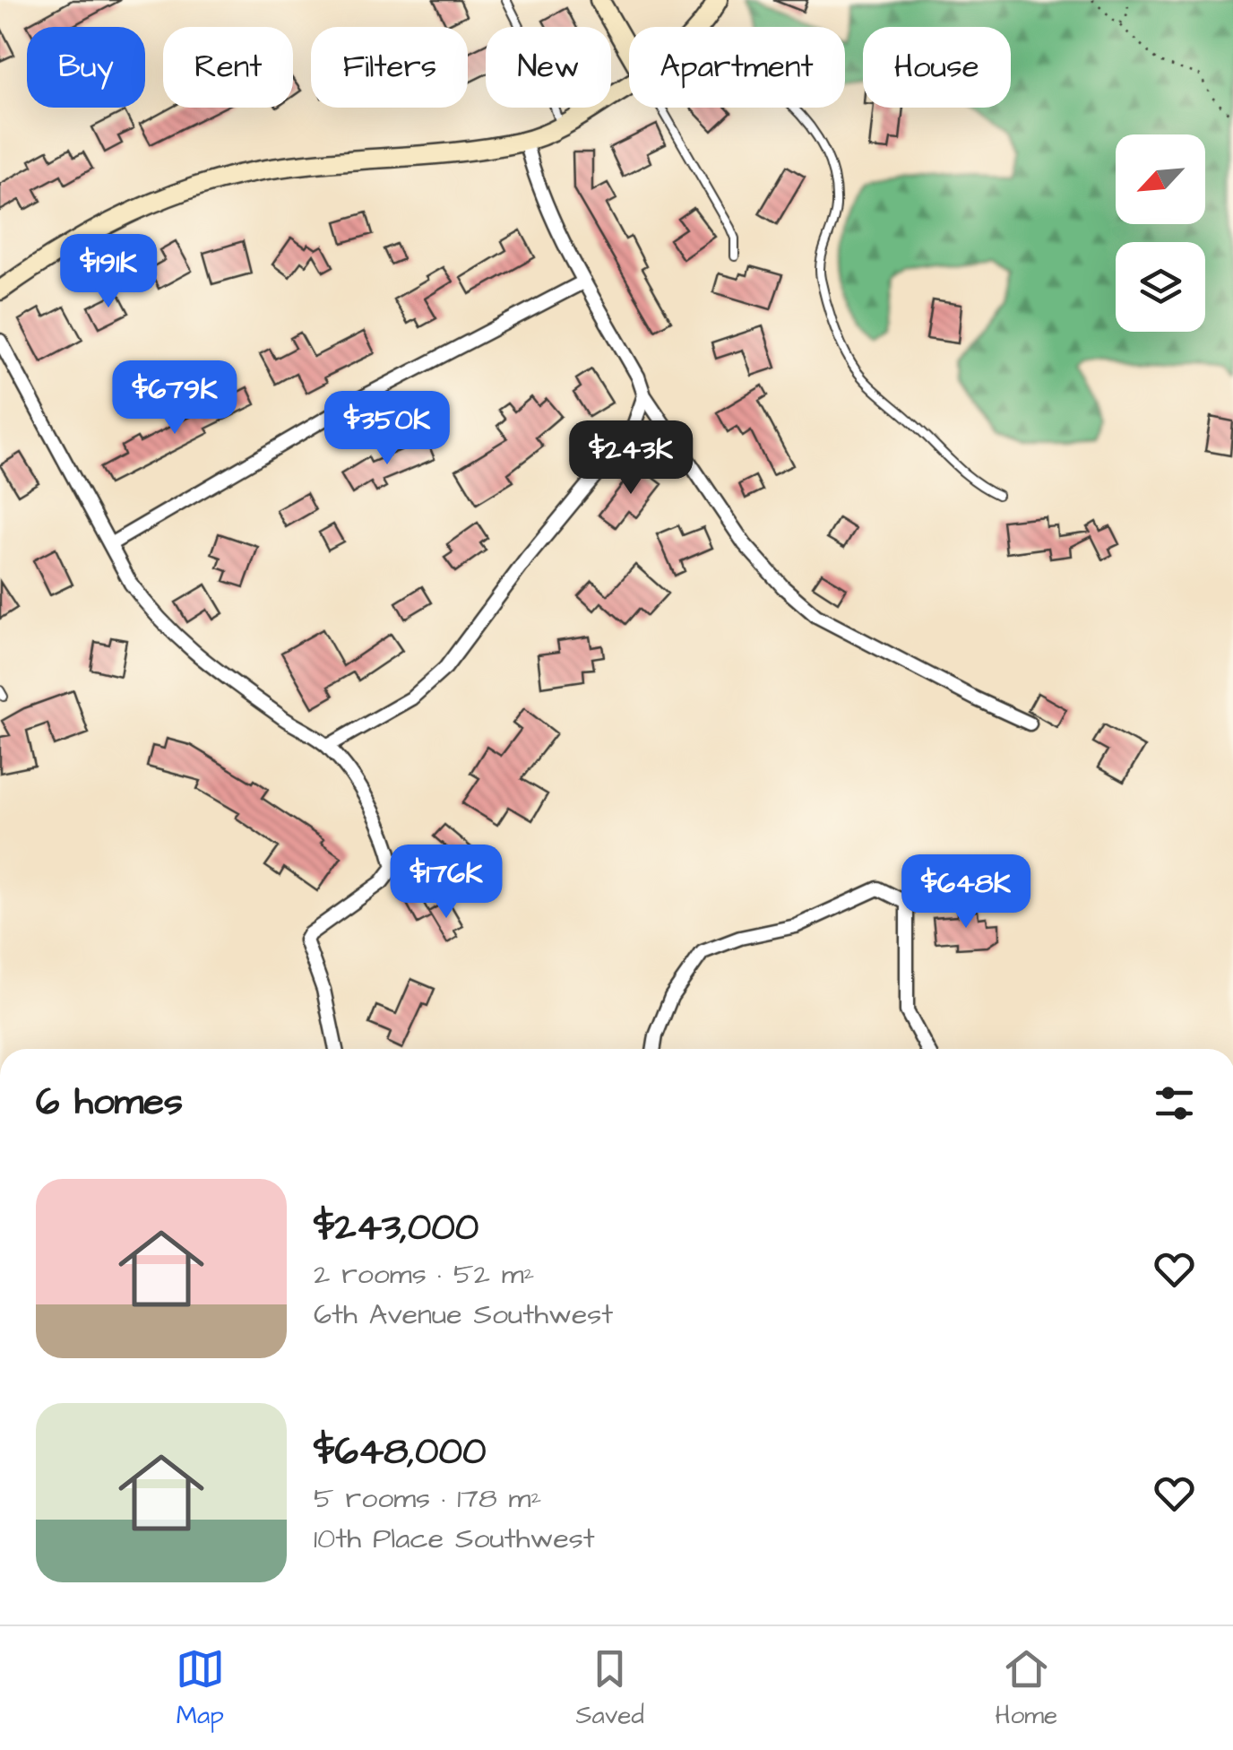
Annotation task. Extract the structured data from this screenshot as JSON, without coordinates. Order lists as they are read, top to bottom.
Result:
{
  "north": "bottom left",
  "page": {
    "chip": [
      "Buy",
      "Rent",
      "Filters",
      "New",
      "Apartment",
      "House"
    ],
    "price": [
      "$191K",
      "$679K",
      "$350K",
      "$243K",
      "$176K",
      "$648K"
    ],
    "heading": "6 homes",
    "list": [
      {
        "name": "$243,000",
        "note": "2 rooms · 52 m² · 6th Avenue Southwest"
      },
      {
        "name": "$648,000",
        "note": "5 rooms · 178 m² · 10th Place Southwest"
      }
    ],
    "tabs": ["Map", "Saved", "Home"]
  }
}
